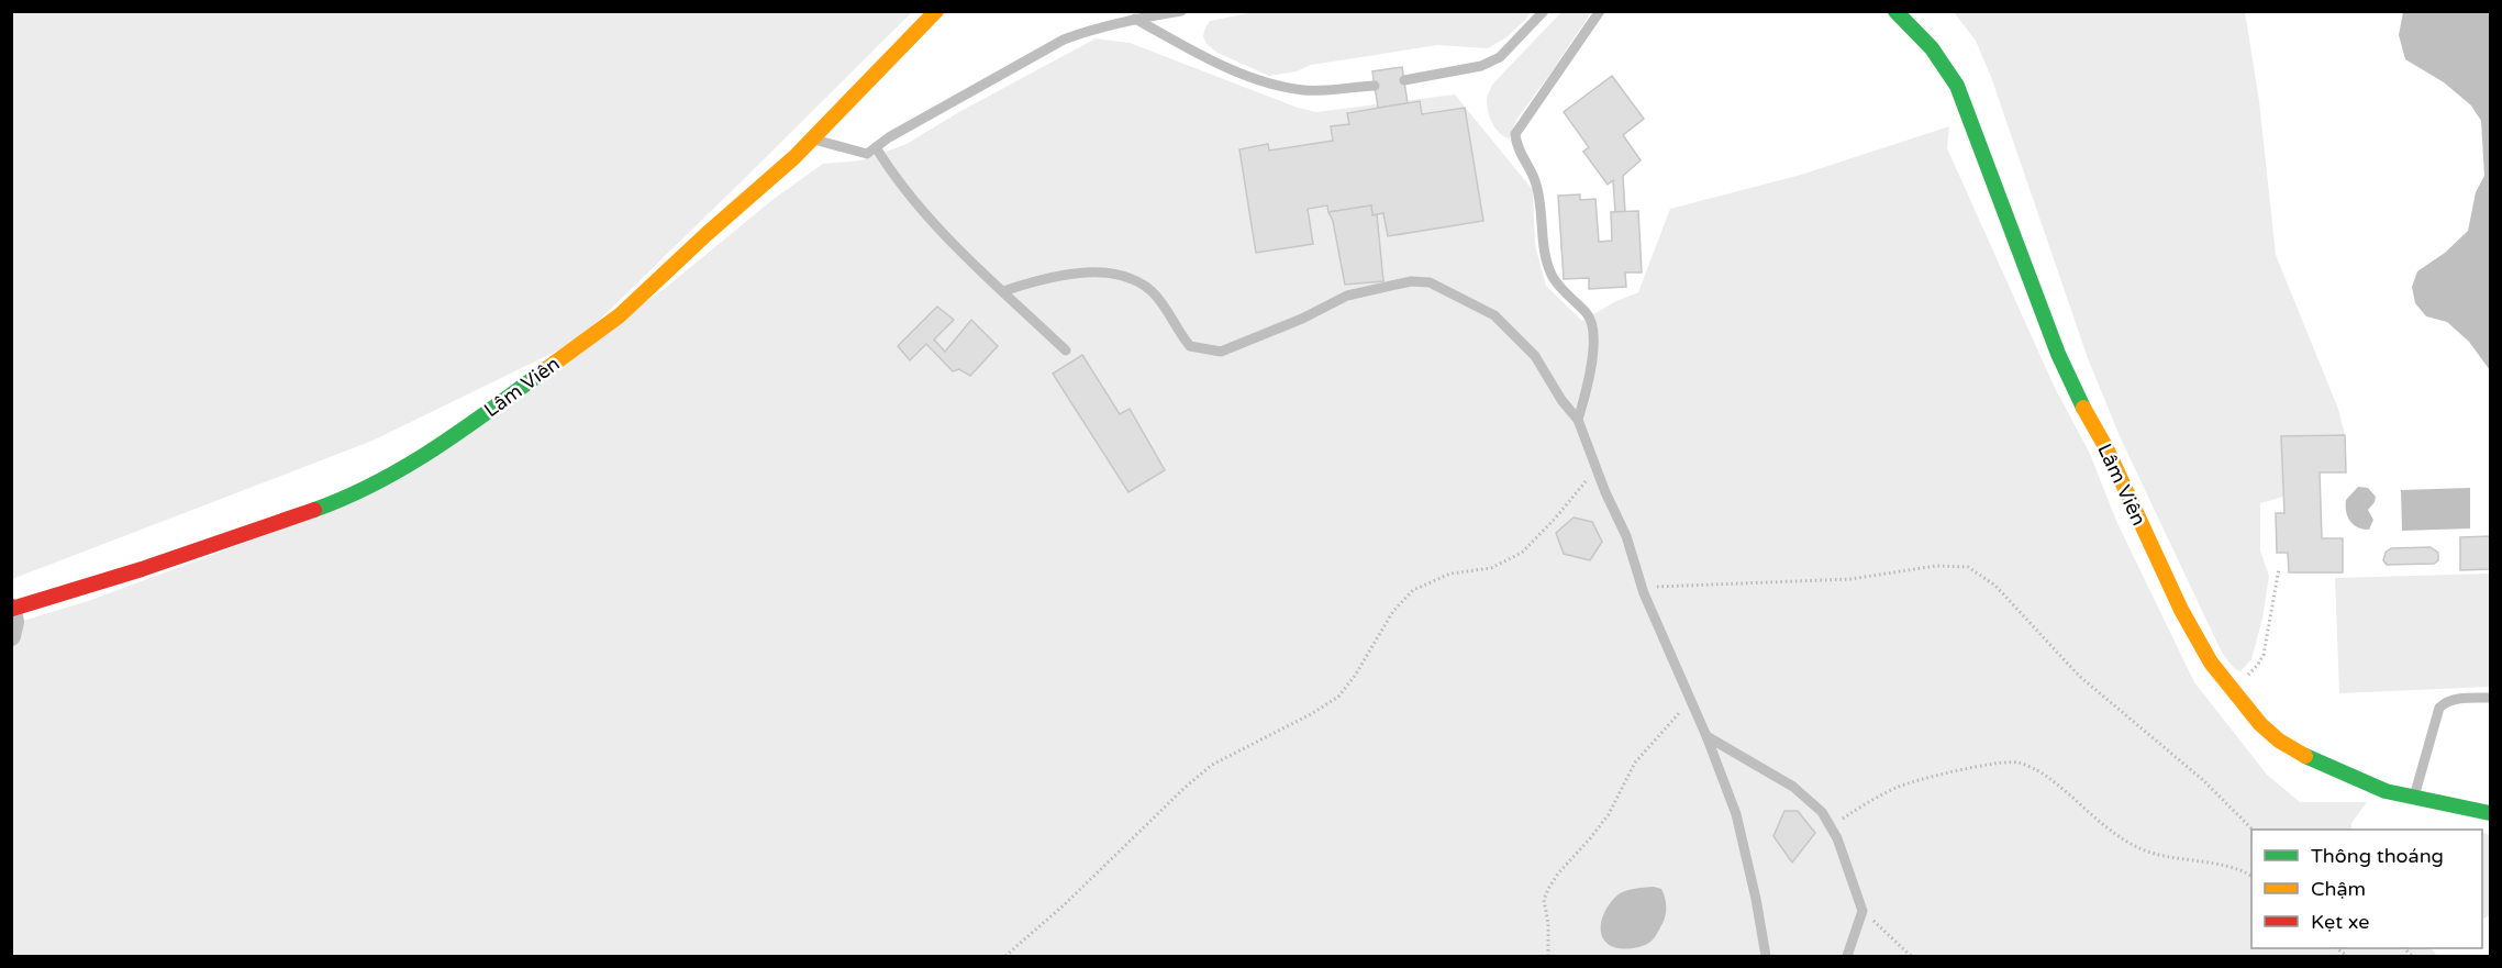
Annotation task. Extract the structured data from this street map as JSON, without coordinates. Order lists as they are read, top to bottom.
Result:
{
  "streets": {
    "street": ["Lâm Viên"]
  },
  "legend": ["Thông thoáng", "Chậm", "Kẹt xe"]
}
